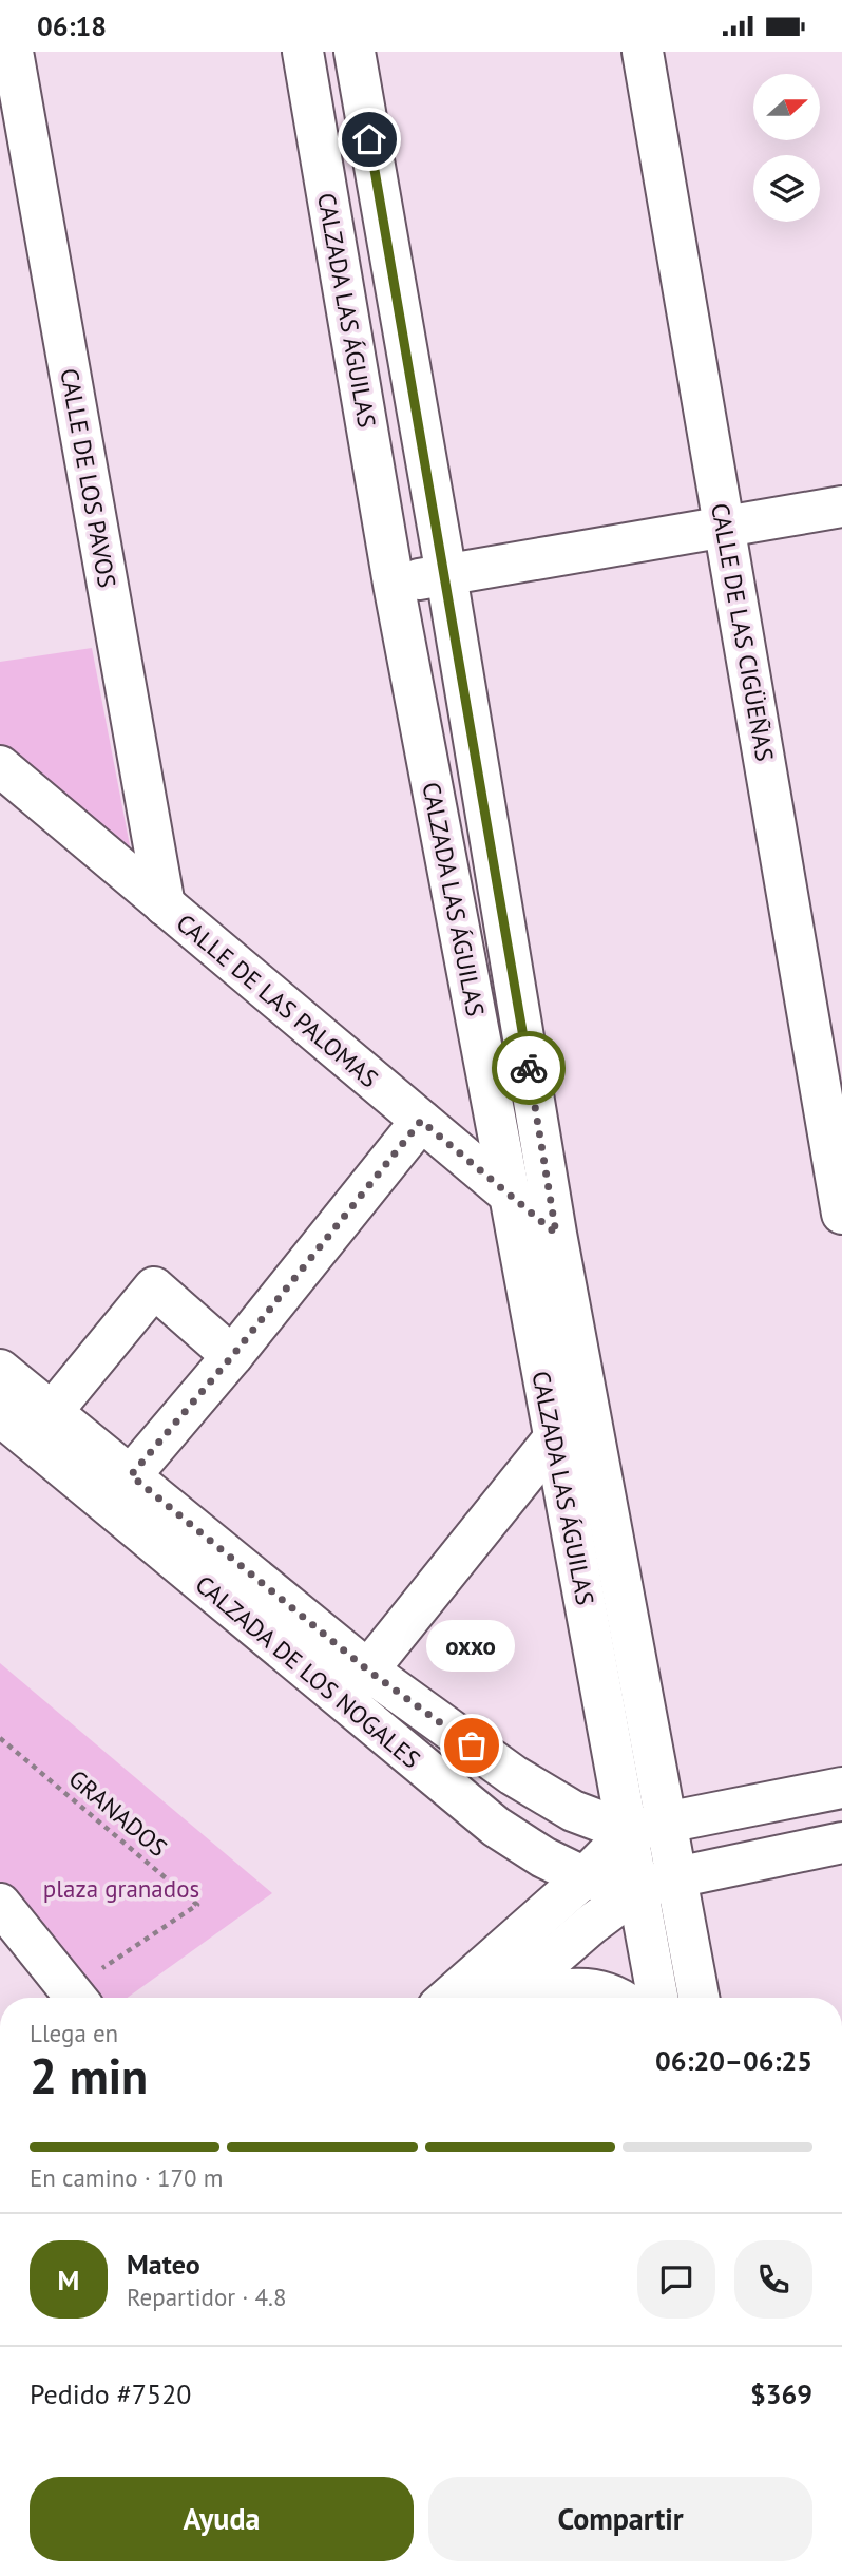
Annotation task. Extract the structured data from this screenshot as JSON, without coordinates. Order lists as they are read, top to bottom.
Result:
{
  "streets": {
    "street": [
      "CALZADA LAS ÁGUILAS",
      "CALLE DE LOS PAVOS",
      "CALLE DE LAS CIGÜEÑAS",
      "CALLE DE LAS PALOMAS",
      "CALZADA DE LOS NOGALES"
    ],
    "path": ["GRANADOS"]
  },
  "crossings": [
    ["CALZADA LAS ÁGUILAS", "CALLE DE LAS PALOMAS"],
    ["CALZADA LAS ÁGUILAS", "CALZADA DE LOS NOGALES"],
    ["CALLE DE LOS PAVOS", "CALLE DE LAS PALOMAS"]
  ],
  "parks": ["plaza granados"],
  "places": ["oxxo"],
  "north": "right",
  "page": {
    "status": "06:18",
    "bubble": "oxxo",
    "heading": ["2 min", "Llega en", "06:20–06:25"],
    "panel": [
      "Mateo",
      "Repartidor · 4.8",
      "Pedido #7520",
      "$369"
    ],
    "bar": "En camino · 170 m",
    "round": "M",
    "buttons": ["Ayuda", "Compartir"]
  }
}
